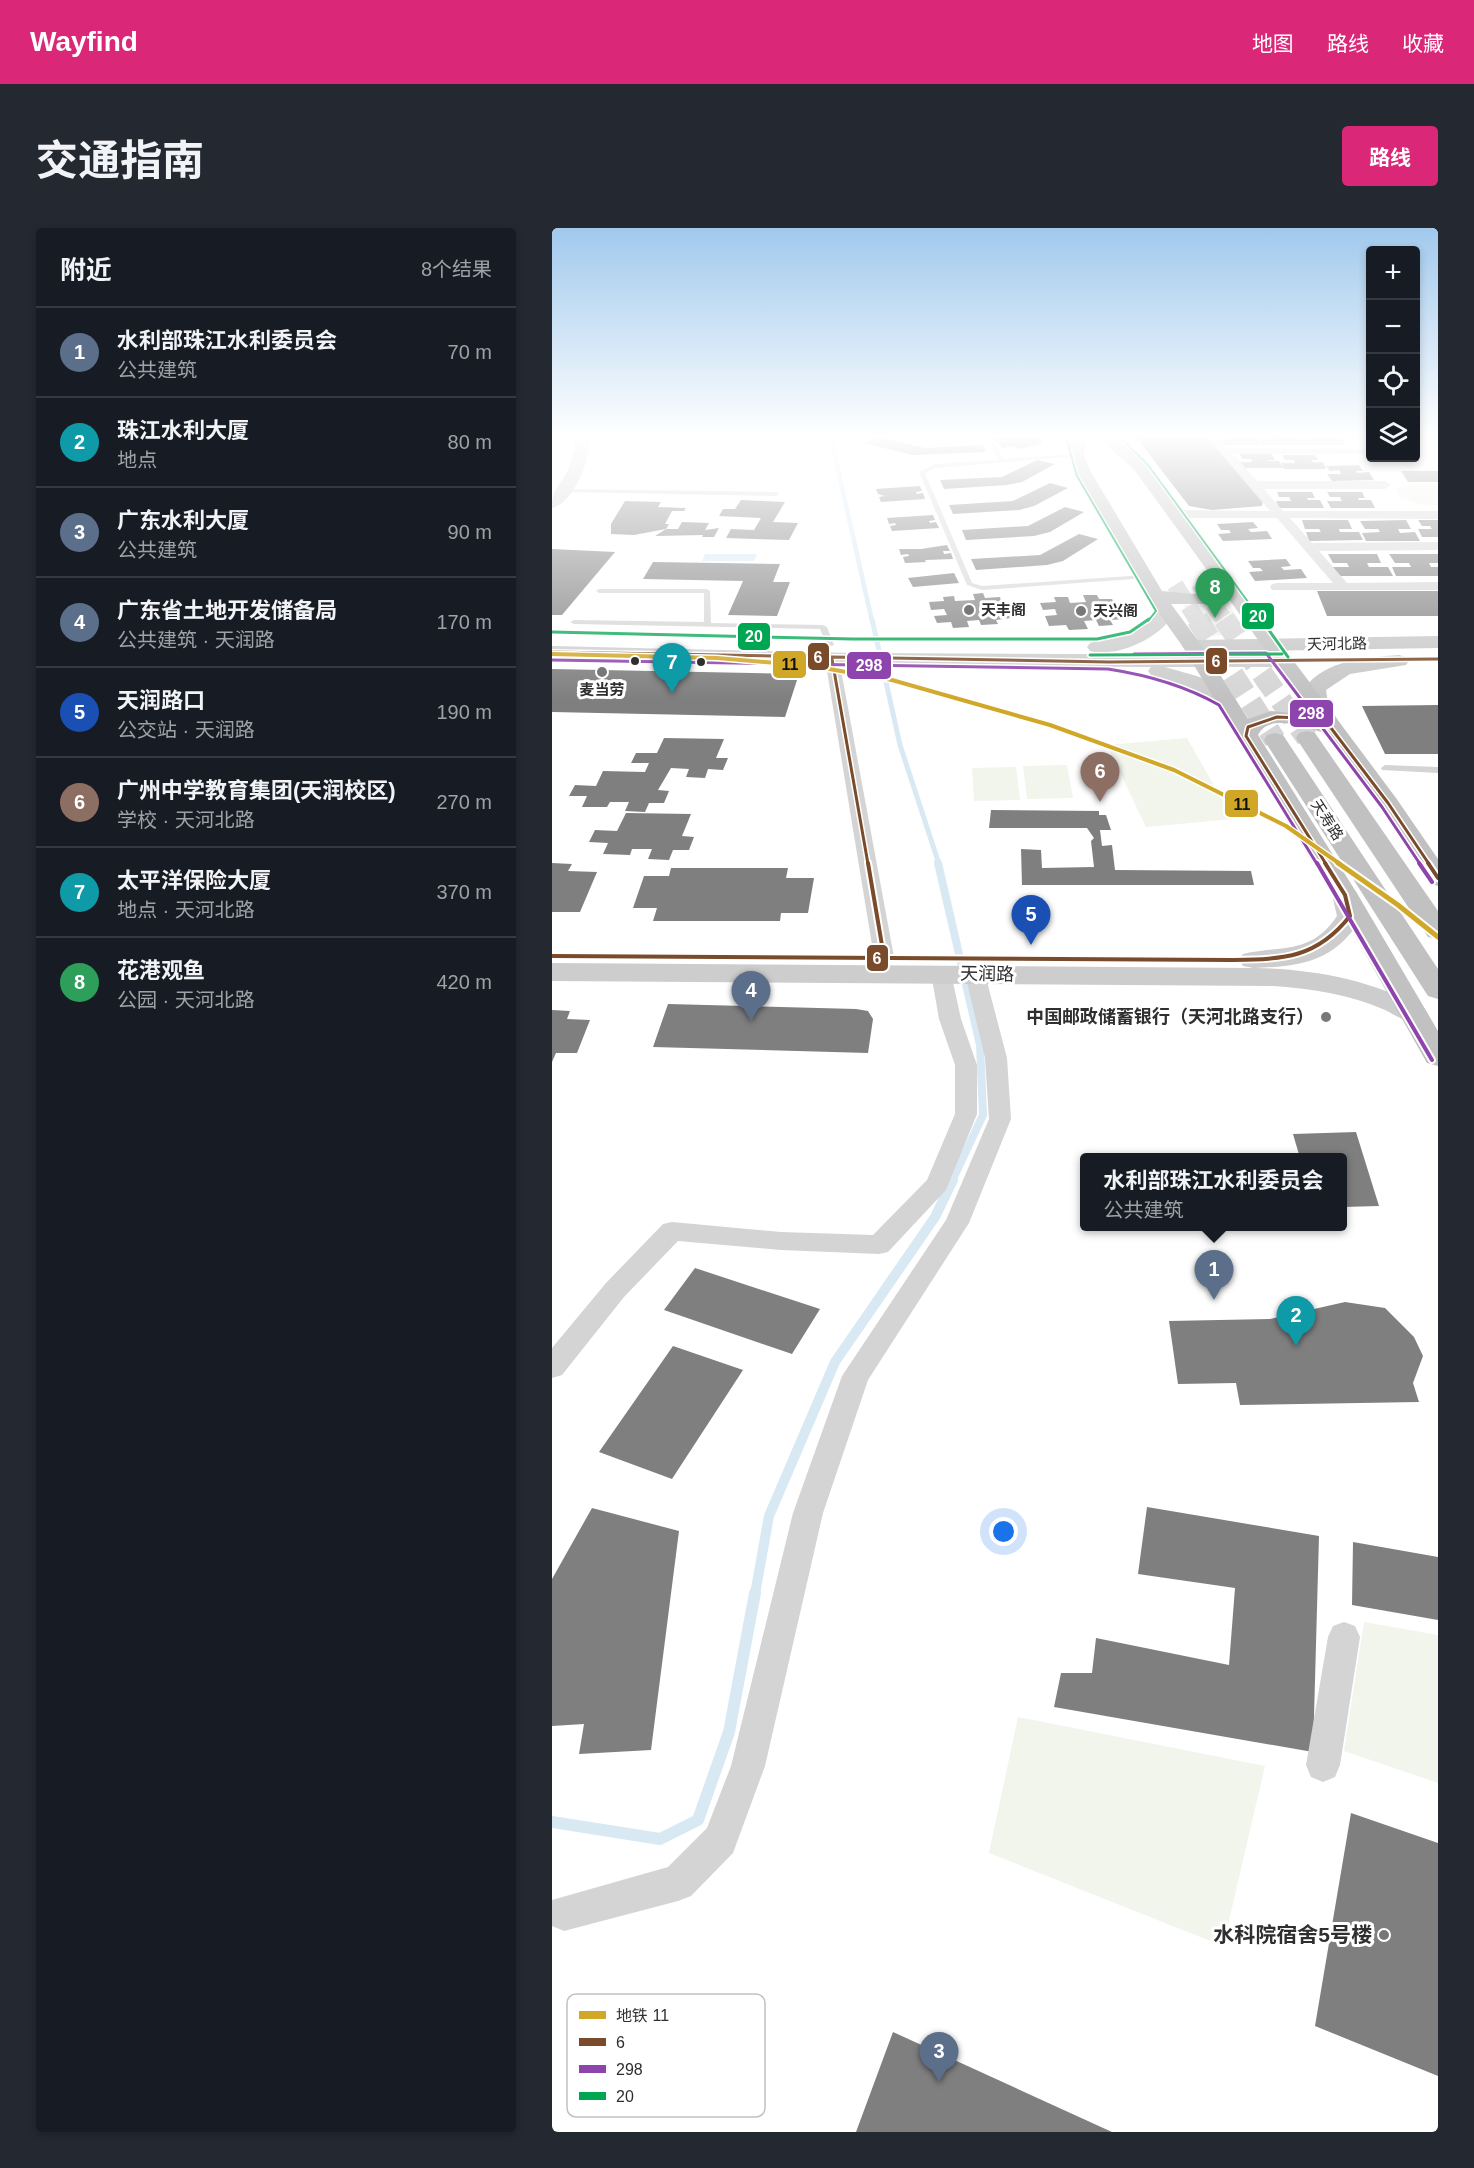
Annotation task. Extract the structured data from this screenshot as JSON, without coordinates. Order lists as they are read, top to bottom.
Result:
{
  "streets": {
    "highway": ["天寿路"],
    "main road": ["天河北路"],
    "street": ["天润路"]
  },
  "places": [
    "天丰阁",
    "天兴阁",
    "麦当劳",
    "中国邮政储蓄银行（天河北路支行）",
    "水科院宿舍5号楼"
  ],
  "lines": [
    "transit line 20",
    "transit line 6",
    "transit line 298",
    "metro line 11"
  ],
  "legend": [
    "地铁 11",
    "6",
    "298",
    "20"
  ],
  "page": {
    "header": "Wayfind",
    "nav": ["地图", "路线", "收藏"],
    "title": "交通指南",
    "buttons": "路线",
    "heading": ["附近", "8个结果"],
    "map_buttons": ["+", "−"],
    "list": [
      {
        "mark": "1",
        "name": "水利部珠江水利委员会",
        "note": "公共建筑",
        "value": "70 m"
      },
      {
        "mark": "2",
        "name": "珠江水利大厦",
        "note": "地点",
        "value": "80 m"
      },
      {
        "mark": "3",
        "name": "广东水利大厦",
        "note": "公共建筑",
        "value": "90 m"
      },
      {
        "mark": "4",
        "name": "广东省土地开发储备局",
        "note": "公共建筑 · 天润路",
        "value": "170 m"
      },
      {
        "mark": "5",
        "name": "天润路口",
        "note": "公交站 · 天润路",
        "value": "190 m"
      },
      {
        "mark": "6",
        "name": "广州中学教育集团(天润校区)",
        "note": "学校 · 天河北路",
        "value": "270 m"
      },
      {
        "mark": "7",
        "name": "太平洋保险大厦",
        "note": "地点 · 天河北路",
        "value": "370 m"
      },
      {
        "mark": "8",
        "name": "花港观鱼",
        "note": "公园 · 天河北路",
        "value": "420 m"
      }
    ],
    "pins": [
      "8",
      "7",
      "6",
      "5",
      "4",
      "1",
      "2",
      "3"
    ],
    "popup": ["水利部珠江水利委员会", "公共建筑"]
  }
}
